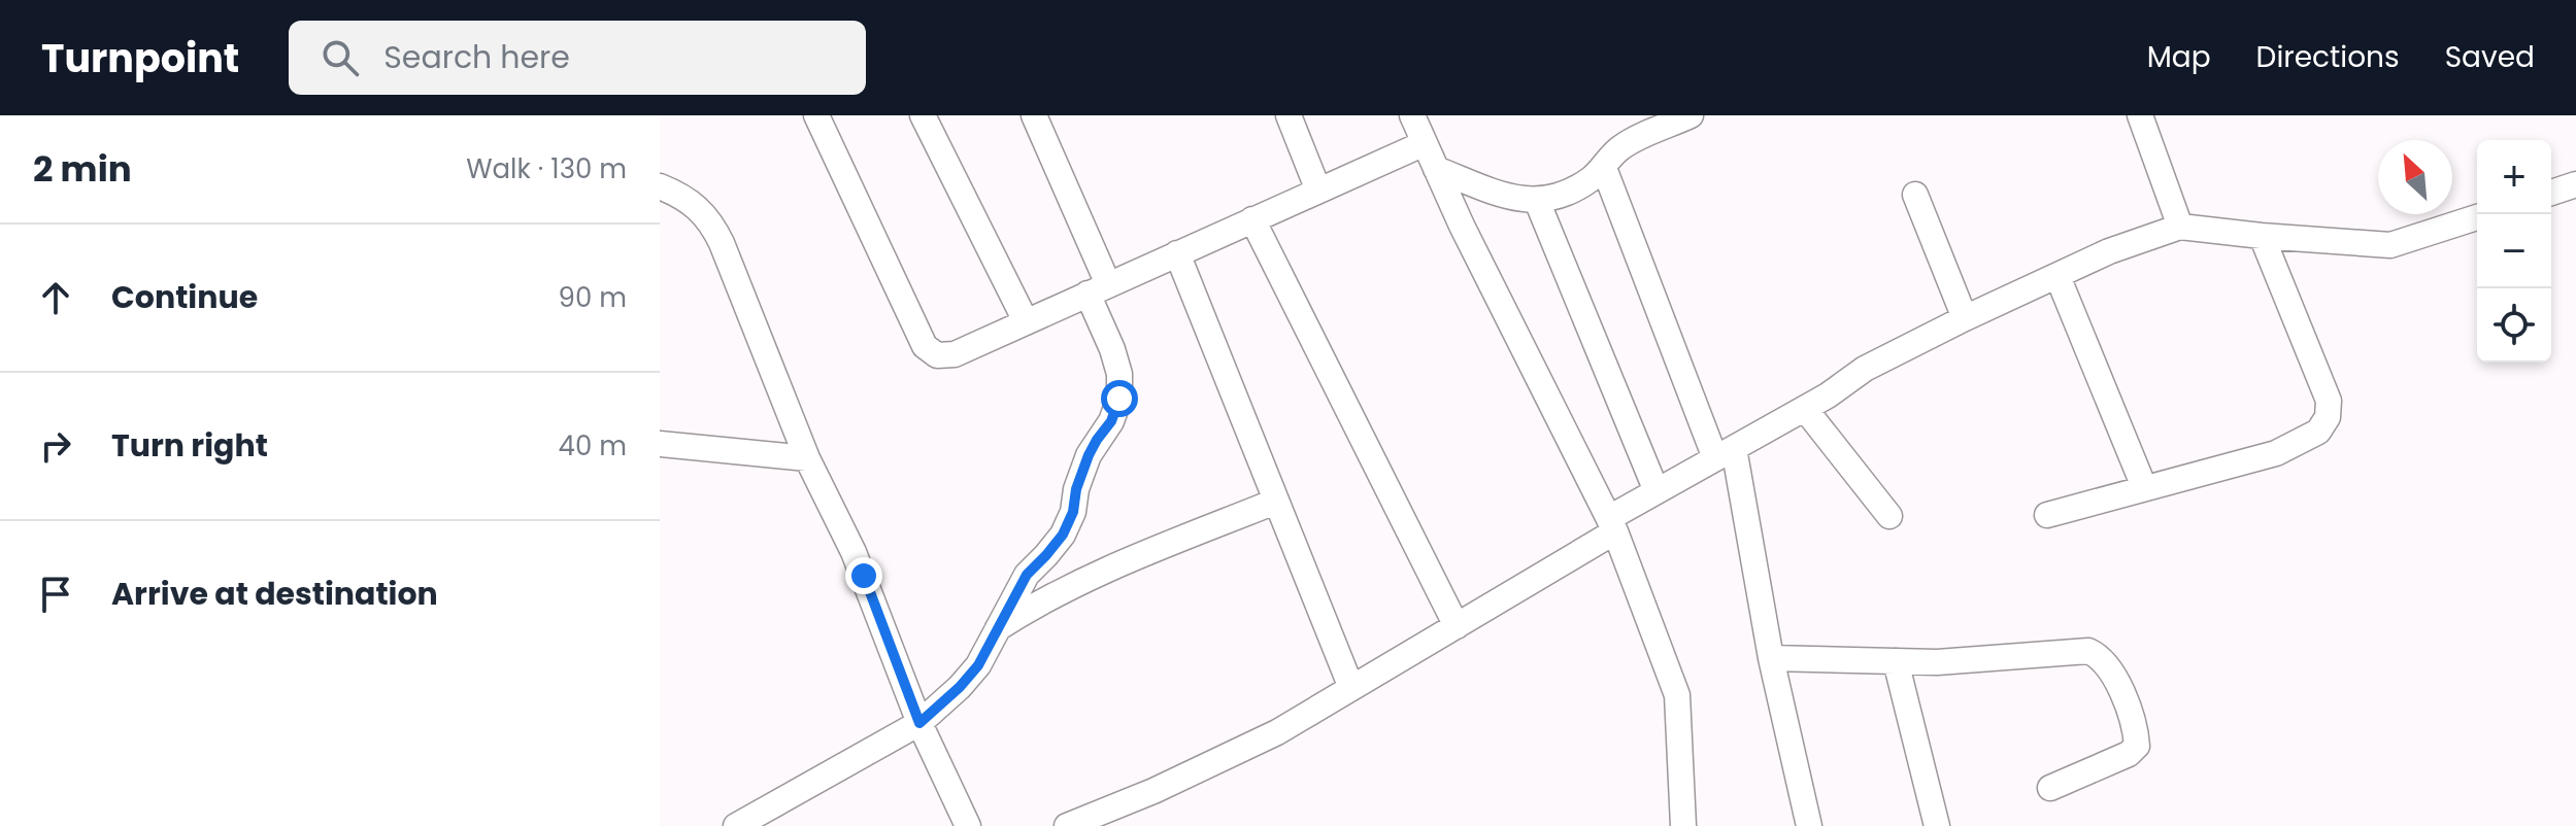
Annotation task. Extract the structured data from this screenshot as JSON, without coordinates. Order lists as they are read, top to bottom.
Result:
{
  "north": "top left",
  "page": {
    "header": "Turnpoint",
    "search": "Search here",
    "nav": ["Map", "Directions", "Saved"],
    "heading": ["2 min", "Walk · 130 m"],
    "map_buttons": ["+", "−"],
    "list": [
      ["Continue", "90 m"],
      ["Turn right", "40 m"],
      "Arrive at destination"
    ]
  }
}
